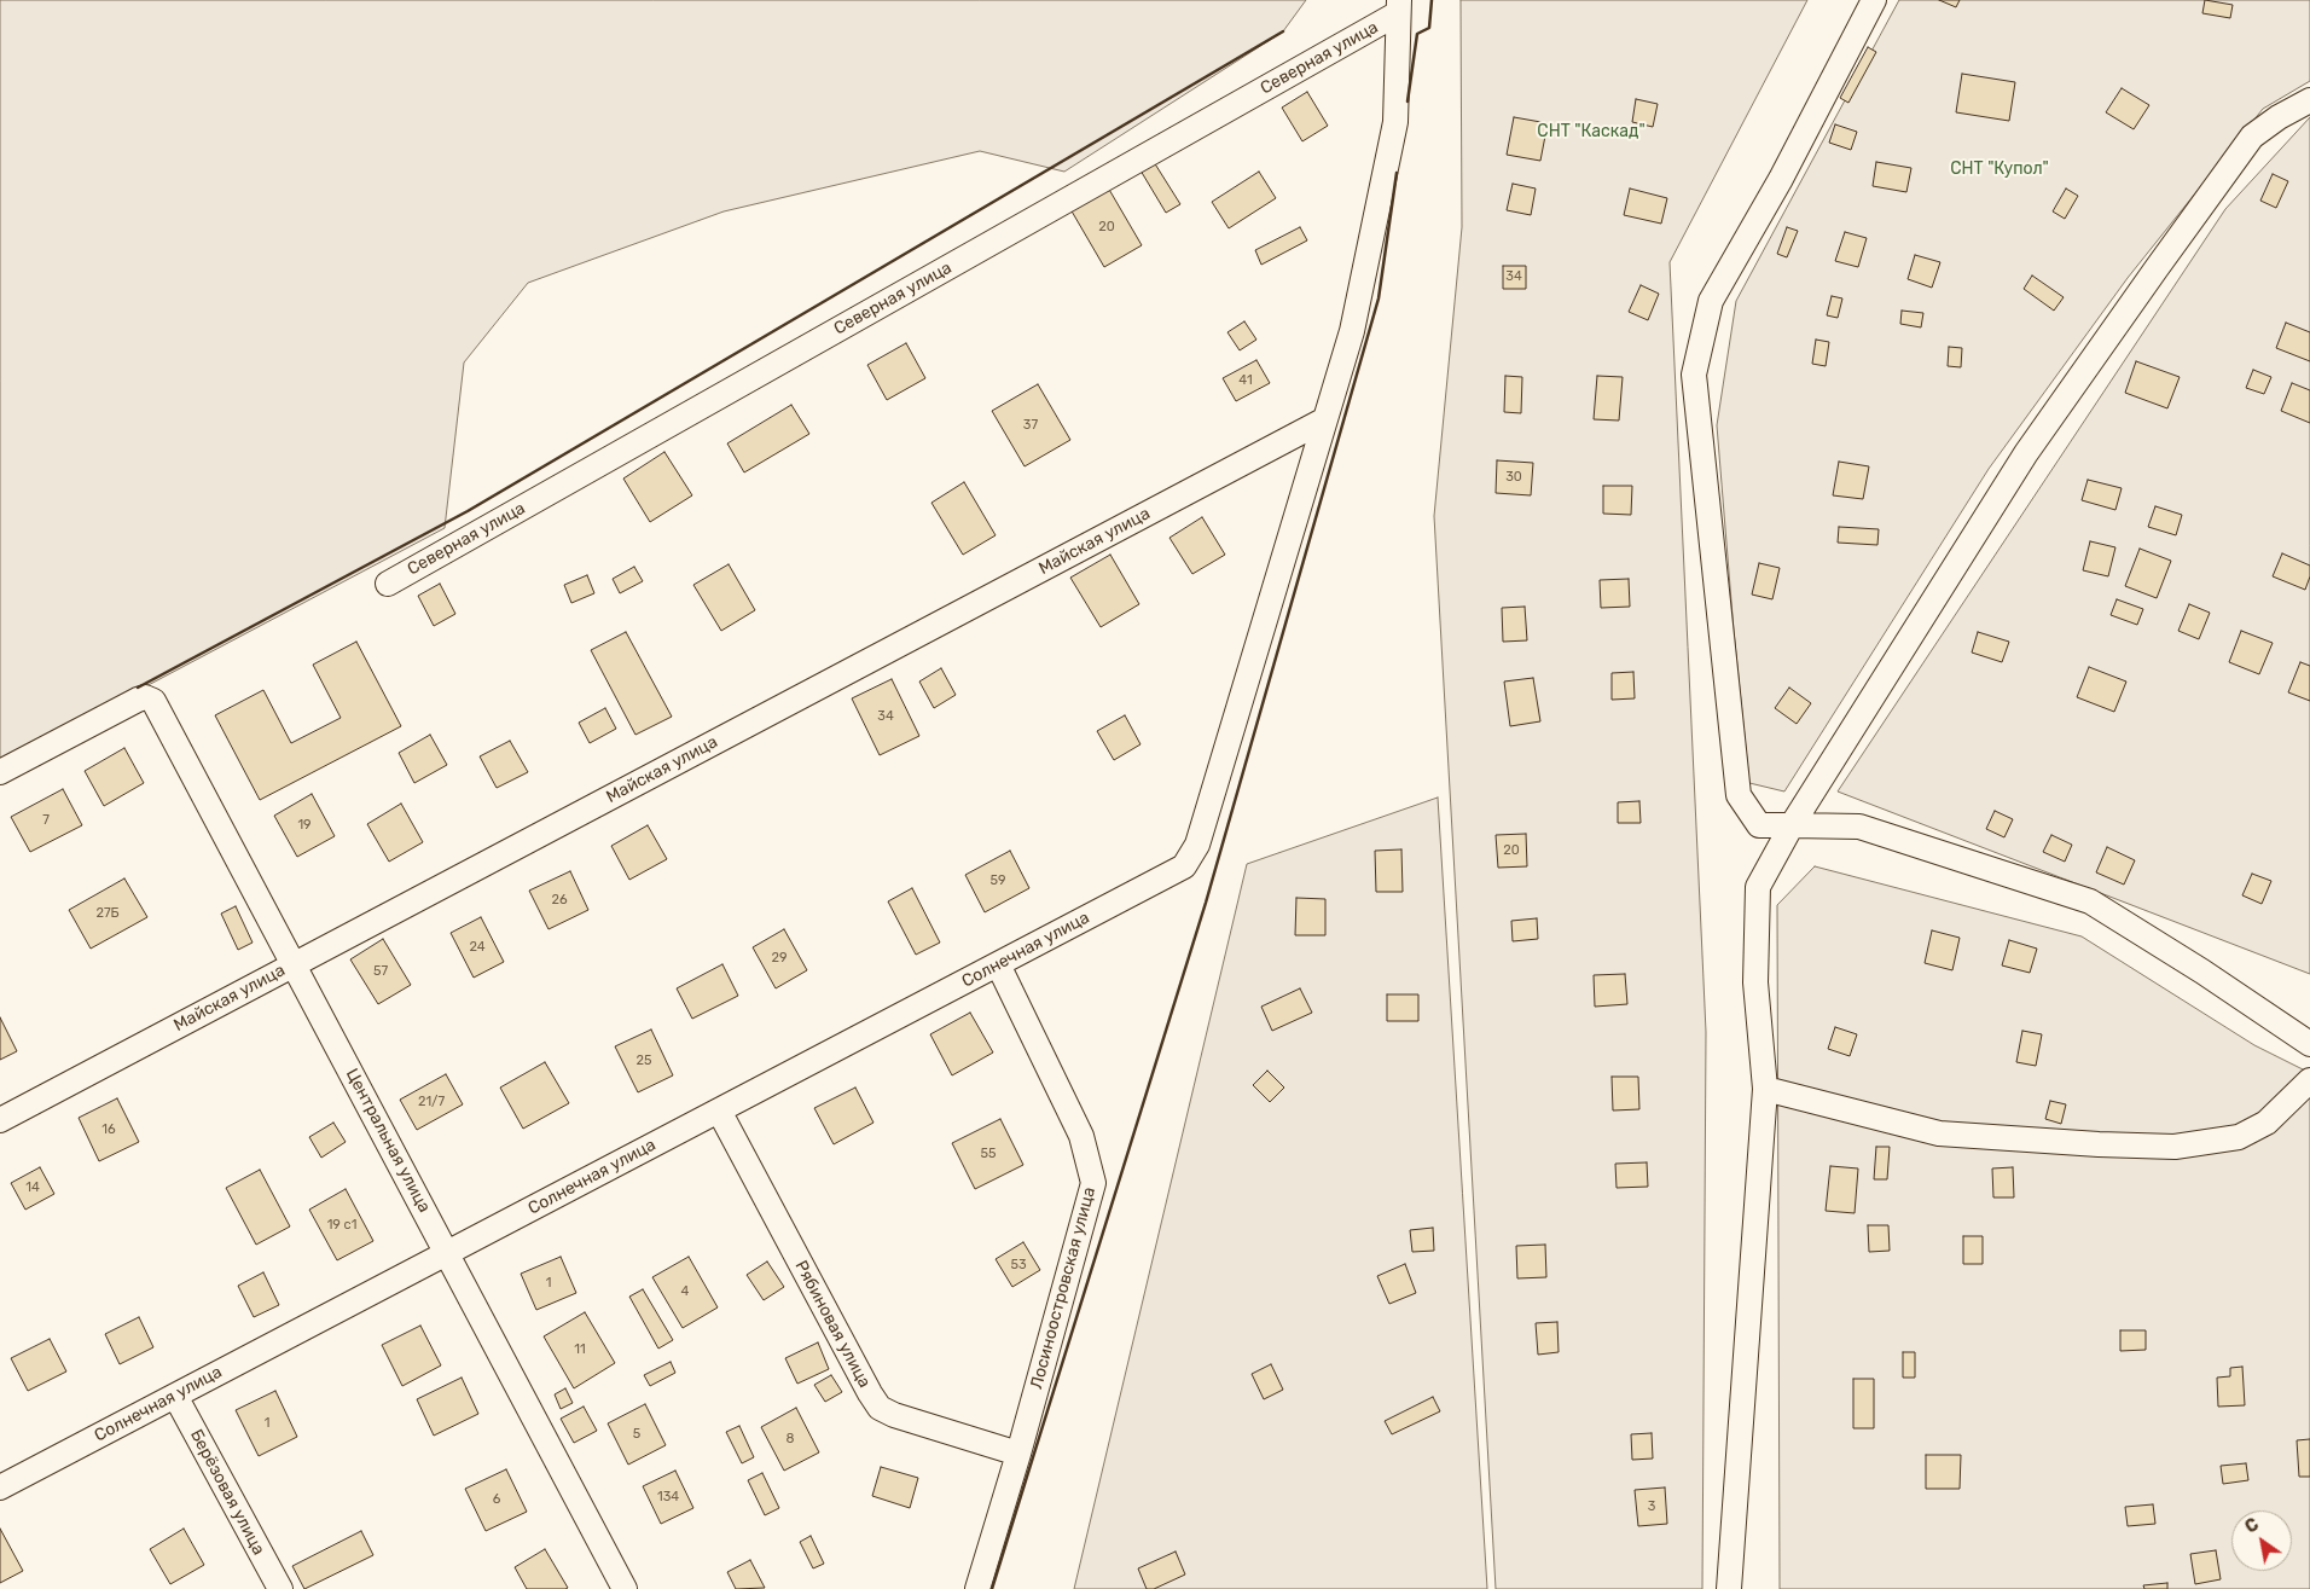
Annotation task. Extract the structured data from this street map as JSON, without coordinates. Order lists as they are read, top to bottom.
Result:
{
  "streets": {
    "street": [
      "Северная улица",
      "Майская улица",
      "Солнечная улица",
      "Центральная улица",
      "Лосиноостровская улица",
      "Рябиновая улица",
      "Берёзовая улица"
    ]
  },
  "crossings": [
    ["Майская улица", "Солнечная улица"],
    ["Майская улица", "Центральная улица"],
    ["Солнечная улица", "Центральная улица"],
    ["Солнечная улица", "Лосиноостровская улица"],
    ["Солнечная улица", "Рябиновая улица"],
    ["Солнечная улица", "Берёзовая улица"],
    ["Лосиноостровская улица", "Рябиновая улица"]
  ],
  "parks": ["СНТ \"Каскад\"", "СНТ \"Купол\""],
  "house_numbers": [
    "20",
    "34",
    "41",
    "37",
    "30",
    "34",
    "7",
    "19",
    "20",
    "59",
    "26",
    "27Б",
    "24",
    "29",
    "57",
    "25",
    "21/7",
    "16",
    "55",
    "14",
    "19 с1",
    "53",
    "1",
    "4",
    "11",
    "1",
    "5",
    "8",
    "134",
    "6",
    "3"
  ],
  "north": "top left"
}
